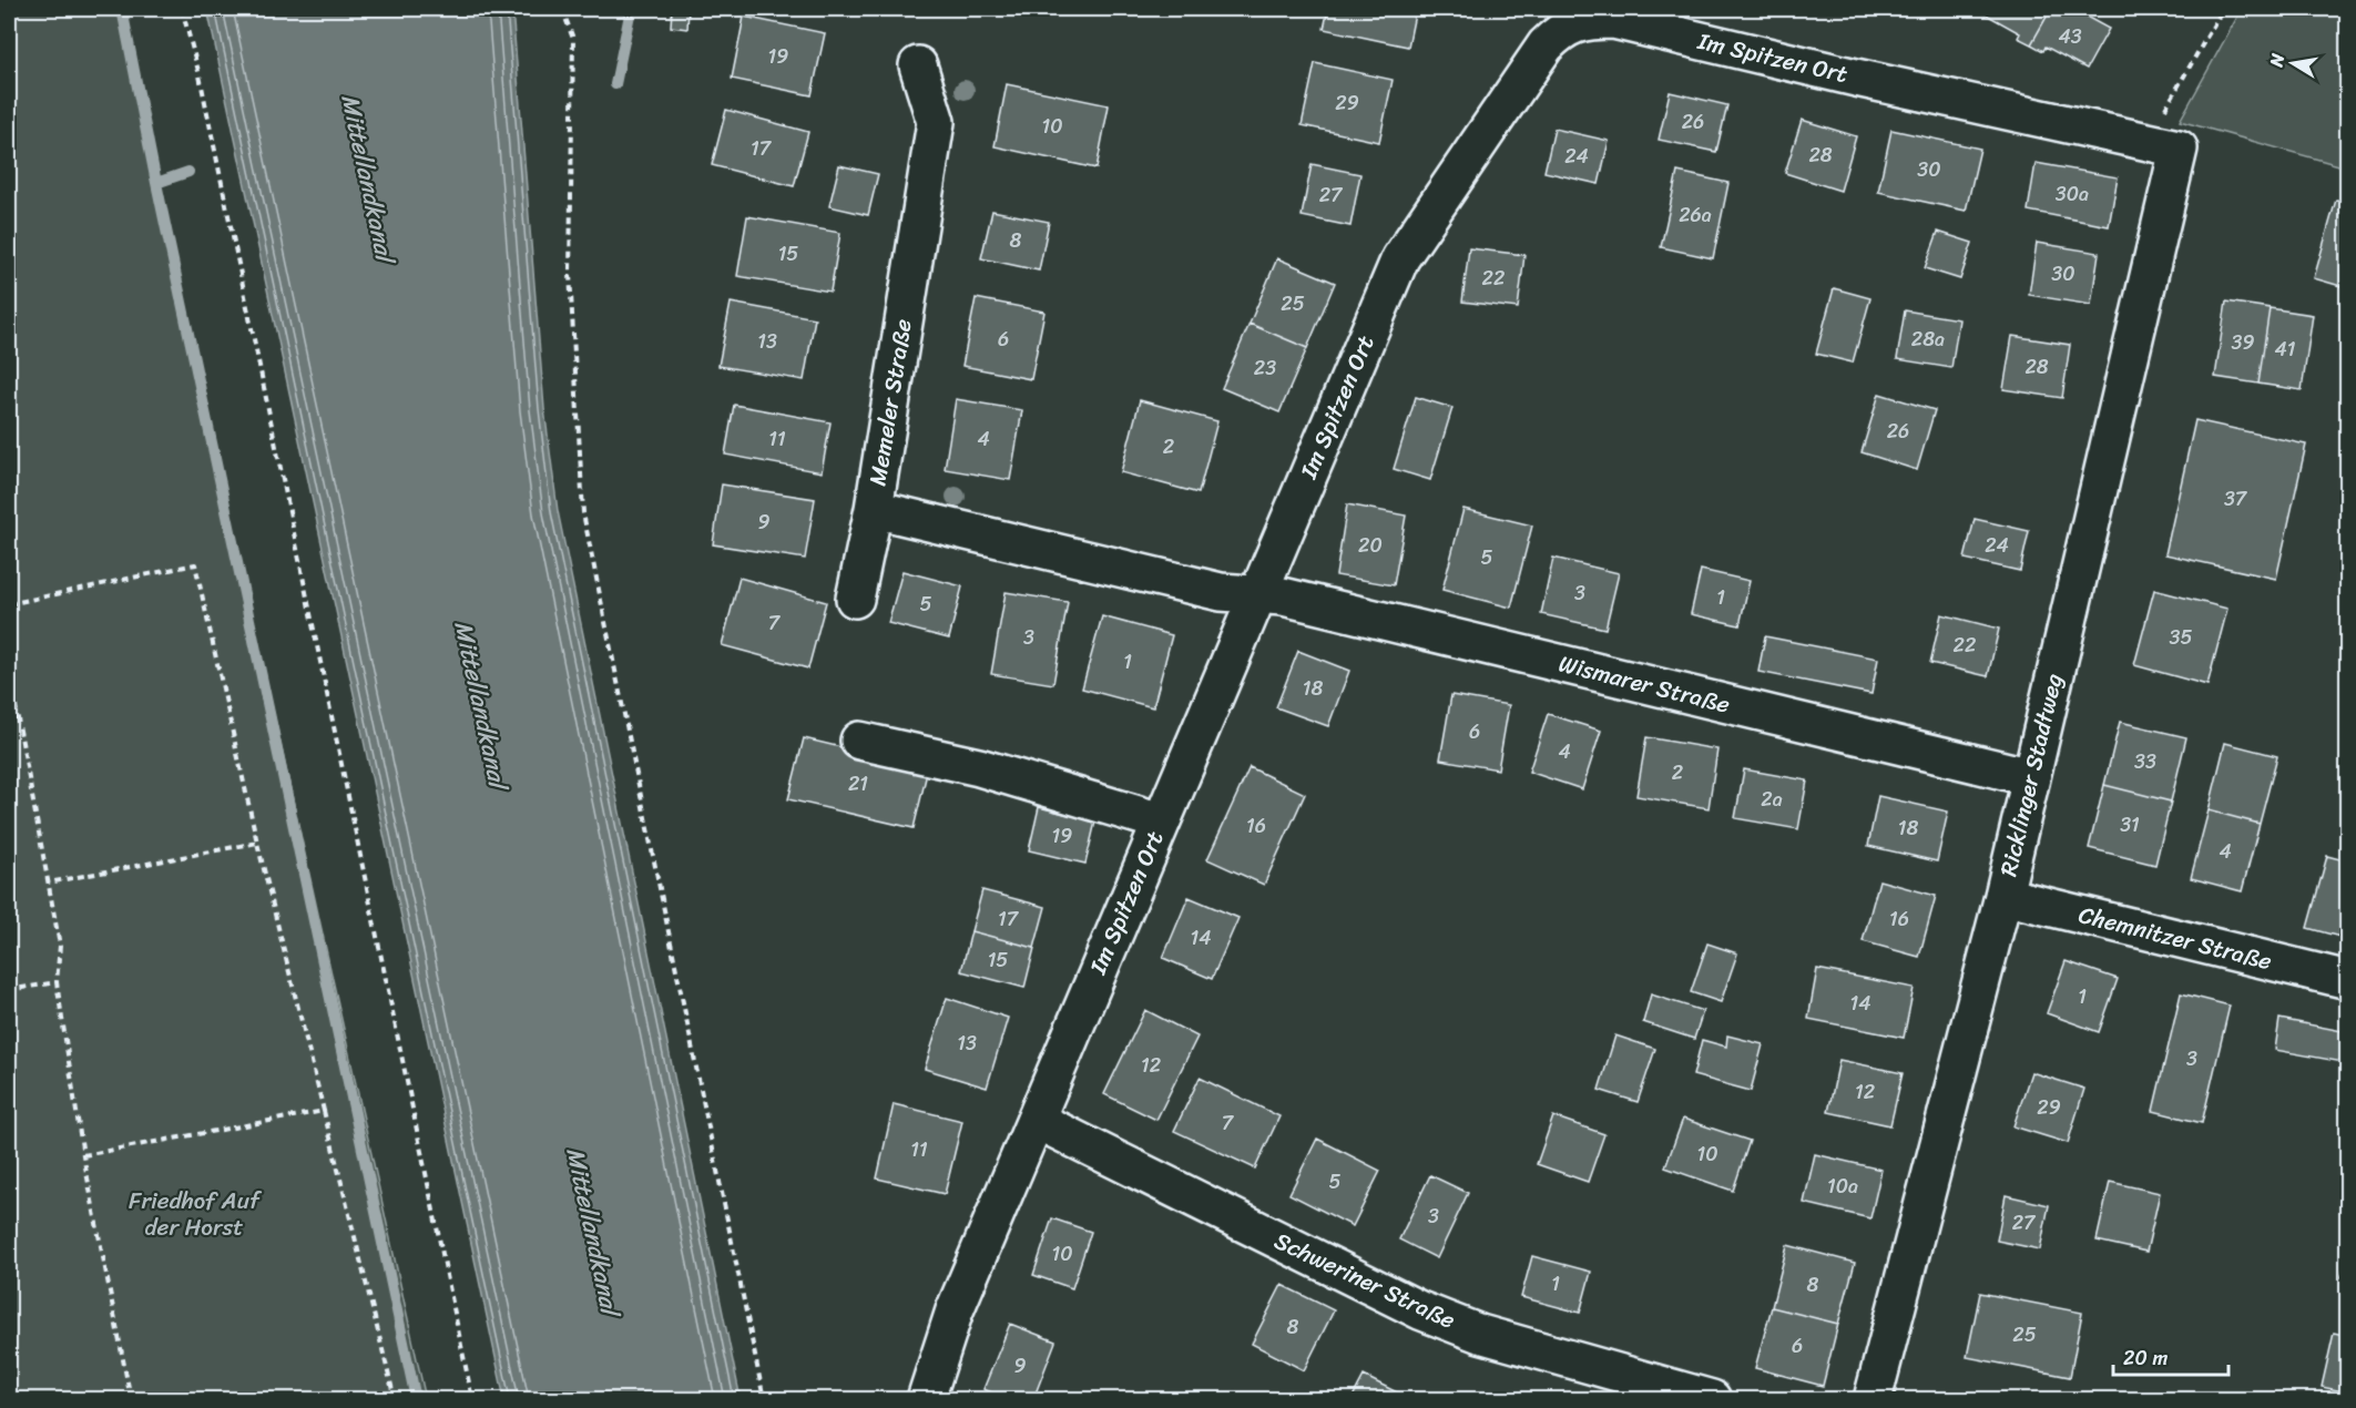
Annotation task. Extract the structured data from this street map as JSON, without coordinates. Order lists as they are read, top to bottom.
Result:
{
  "streets": {
    "street": [
      "Im Spitzen Ort",
      "Memeler Straße",
      "Wismarer Straße",
      "Ricklinger Stadtweg",
      "Chemnitzer Straße",
      "Schweriner Straße"
    ]
  },
  "crossings": [
    ["Im Spitzen Ort", "Memeler Straße"],
    ["Im Spitzen Ort", "Wismarer Straße"],
    ["Im Spitzen Ort", "Ricklinger Stadtweg"],
    ["Im Spitzen Ort", "Schweriner Straße"],
    ["Memeler Straße", "Wismarer Straße"],
    ["Wismarer Straße", "Ricklinger Stadtweg"],
    ["Ricklinger Stadtweg", "Chemnitzer Straße"]
  ],
  "water": ["Mittellandkanal"],
  "parks": ["Friedhof Auf der Horst"],
  "house_numbers": [
    "43",
    "19",
    "29",
    "26",
    "10",
    "17",
    "28",
    "24",
    "30",
    "30a",
    "27",
    "26a",
    "8",
    "15",
    "30",
    "22",
    "25",
    "6",
    "28a",
    "13",
    "39",
    "41",
    "28",
    "23",
    "26",
    "11",
    "4",
    "2",
    "37",
    "9",
    "20",
    "24",
    "5",
    "3",
    "1",
    "5",
    "7",
    "3",
    "35",
    "22",
    "1",
    "18",
    "6",
    "4",
    "33",
    "2",
    "21",
    "2a",
    "31",
    "16",
    "18",
    "19",
    "4",
    "17",
    "16",
    "14",
    "15",
    "1",
    "14",
    "13",
    "3",
    "12",
    "12",
    "29",
    "7",
    "11",
    "10",
    "5",
    "10a",
    "3",
    "27",
    "10",
    "1",
    "8",
    "8",
    "25",
    "6",
    "9"
  ],
  "scale_bar": "20 m",
  "north": "left"
}
